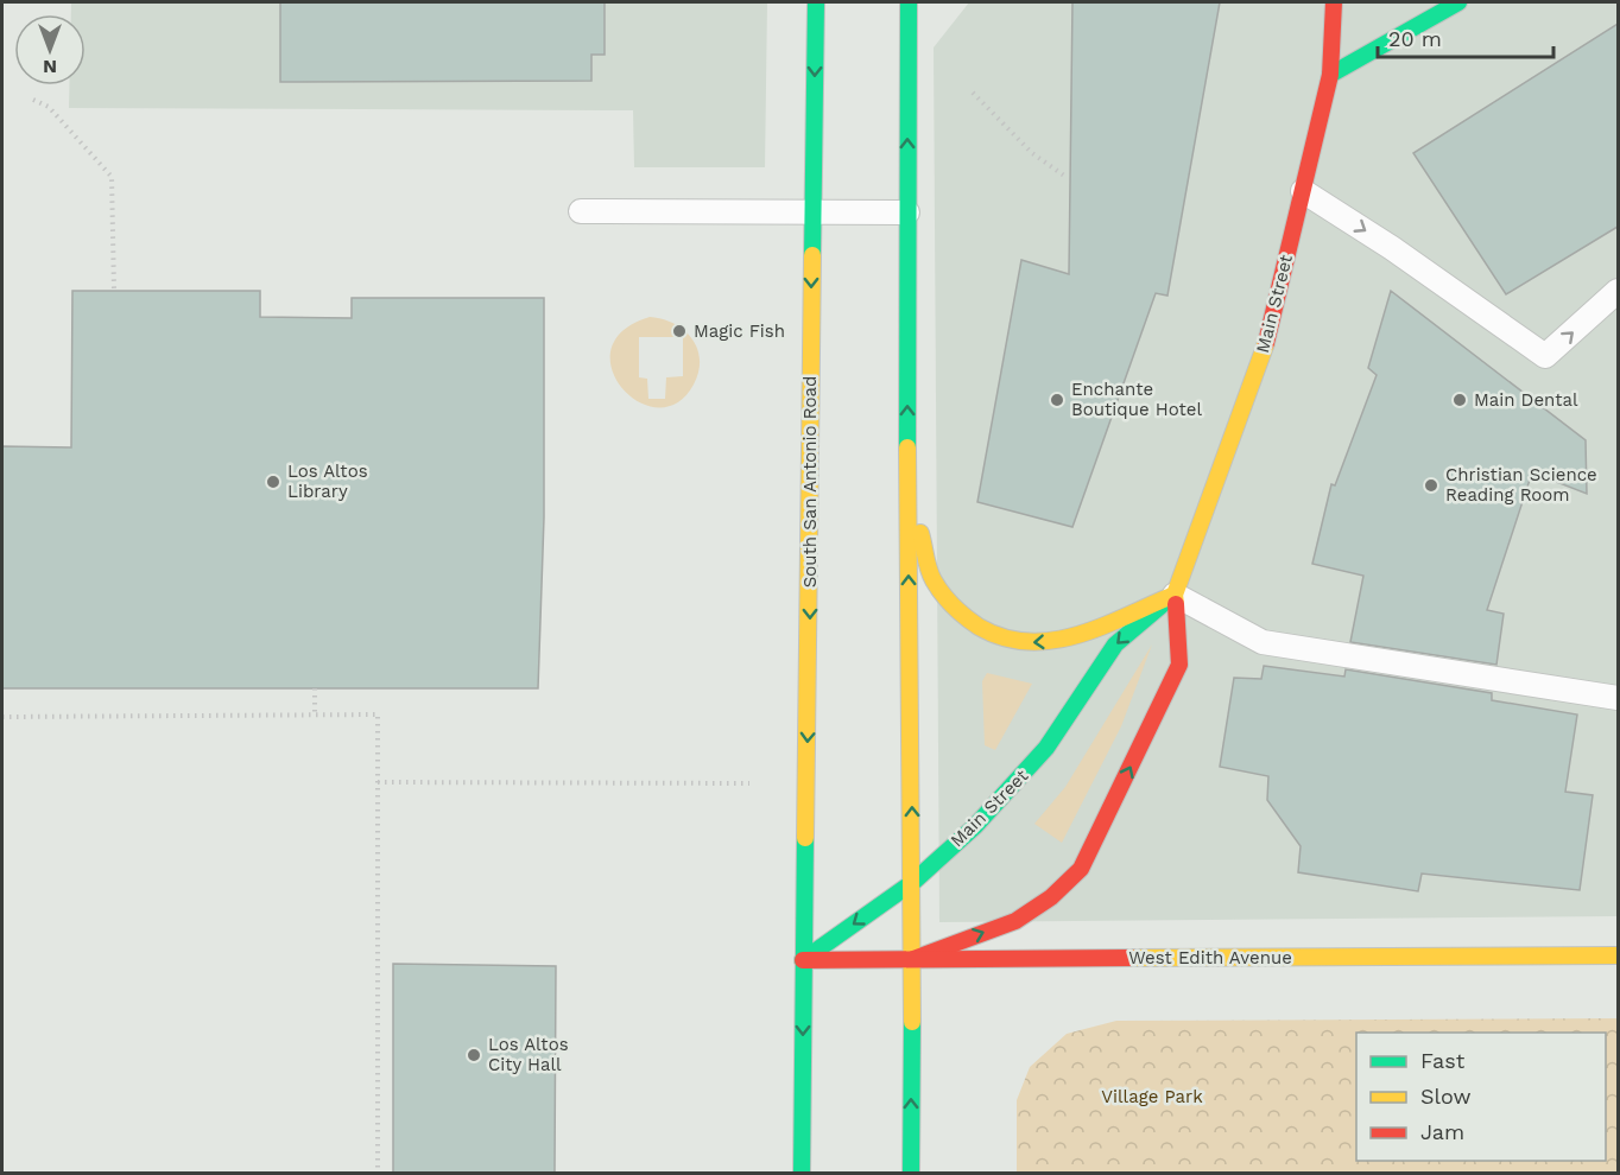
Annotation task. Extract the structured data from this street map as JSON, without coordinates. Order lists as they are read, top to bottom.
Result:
{
  "streets": {
    "main road": ["Main Street", "South San Antonio Road", "West Edith Avenue"]
  },
  "crossings": [
    ["Main Street", "South San Antonio Road"],
    ["Main Street", "West Edith Avenue"],
    ["South San Antonio Road", "West Edith Avenue"]
  ],
  "parks": ["Village Park"],
  "places": [
    "Magic Fish",
    "Enchante Boutique Hotel",
    "Main Dental",
    "Los Altos Library",
    "Christian Science Reading Room",
    "Los Altos City Hall"
  ],
  "legend": ["Fast", "Slow", "Jam"],
  "scale_bar": "20 m",
  "north": "bottom"
}
